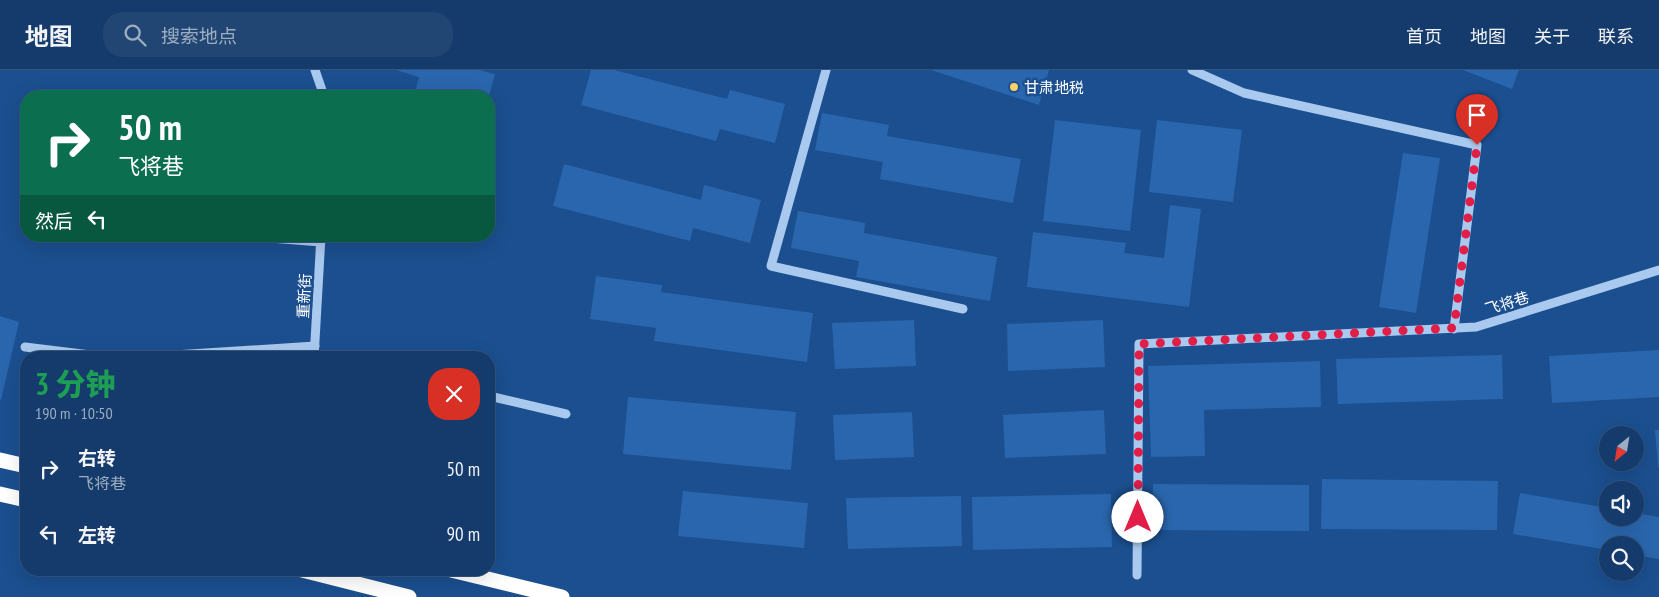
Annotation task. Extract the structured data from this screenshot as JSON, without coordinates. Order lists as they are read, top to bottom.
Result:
{
  "streets": {
    "street": ["重新街", "飞将巷"]
  },
  "places": ["甘肃地税"],
  "north": "bottom left",
  "page": {
    "header": "地图",
    "search": "搜索地点",
    "nav": [
      "首页",
      "地图",
      "关于",
      "联系"
    ],
    "turn": ["50 m", "飞将巷"],
    "then": "然后",
    "heading": ["3 分钟", "190 m · 10:50"],
    "list": [
      {
        "name": "右转",
        "note": "飞将巷",
        "value": "50 m"
      },
      {
        "name": "左转",
        "value": "90 m"
      }
    ]
  }
}
